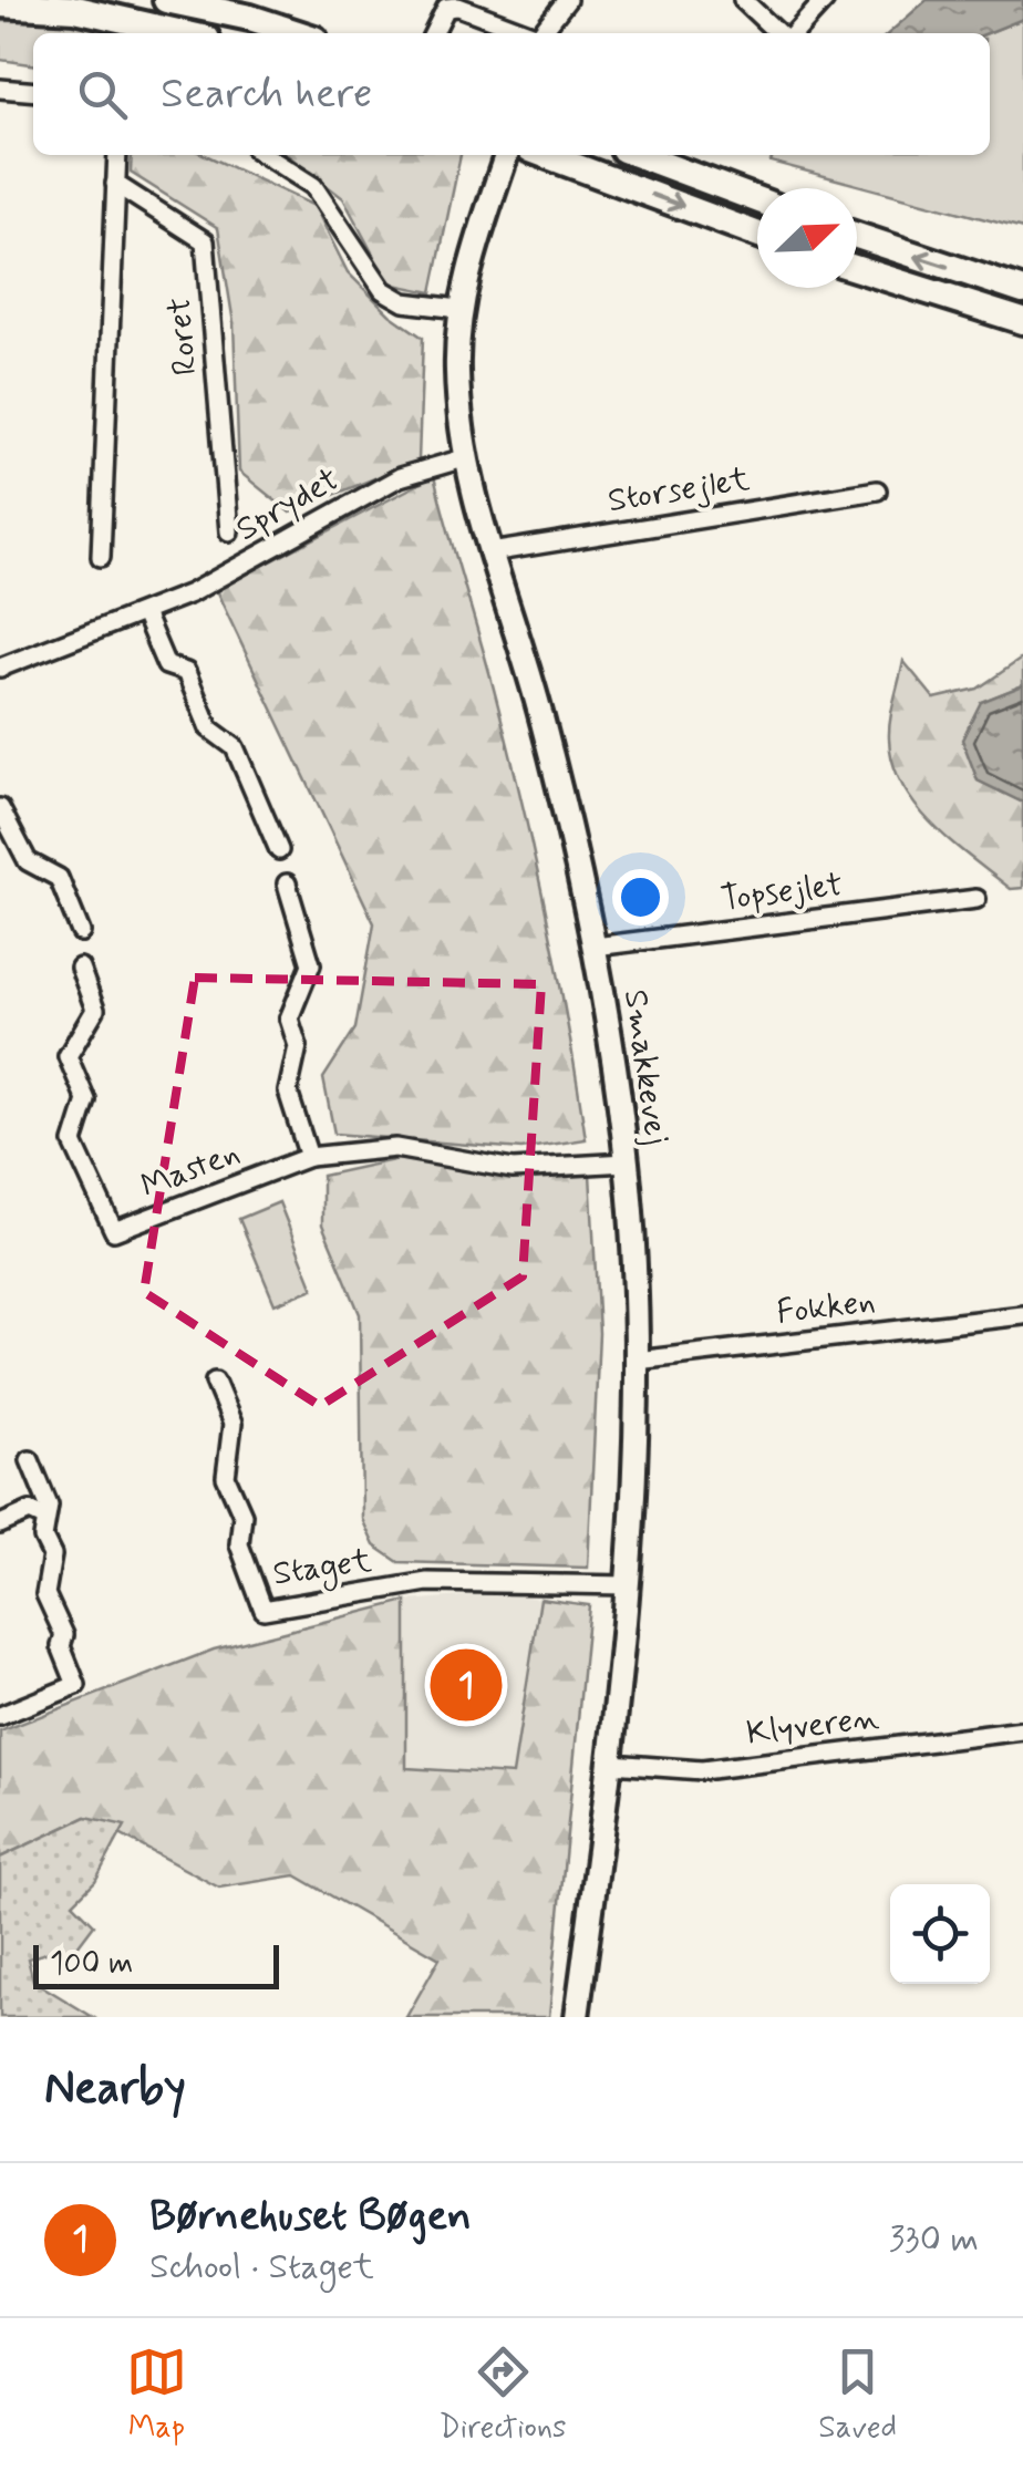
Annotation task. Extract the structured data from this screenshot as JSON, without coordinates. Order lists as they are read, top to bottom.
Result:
{
  "streets": {
    "street": [
      "Roret",
      "Storsejlet",
      "Sprydet",
      "Topsejlet",
      "Smakkevej",
      "Masten",
      "Fokken",
      "Staget",
      "Klyveren"
    ]
  },
  "crossings": [
    ["Storsejlet", "Smakkevej"],
    ["Sprydet", "Smakkevej"],
    ["Topsejlet", "Smakkevej"],
    ["Smakkevej", "Masten"],
    ["Smakkevej", "Fokken"],
    ["Smakkevej", "Staget"],
    ["Smakkevej", "Klyveren"]
  ],
  "scale_bar": "100 m",
  "north": "top right",
  "page": {
    "search": "Search here",
    "pins": "1",
    "scale": "100 m",
    "heading": "Nearby",
    "list": [
      {
        "mark": "1",
        "name": "Børnehuset Bøgen",
        "note": "School · Staget",
        "value": "330 m"
      }
    ],
    "nav": ["Map", "Directions", "Saved"]
  }
}
